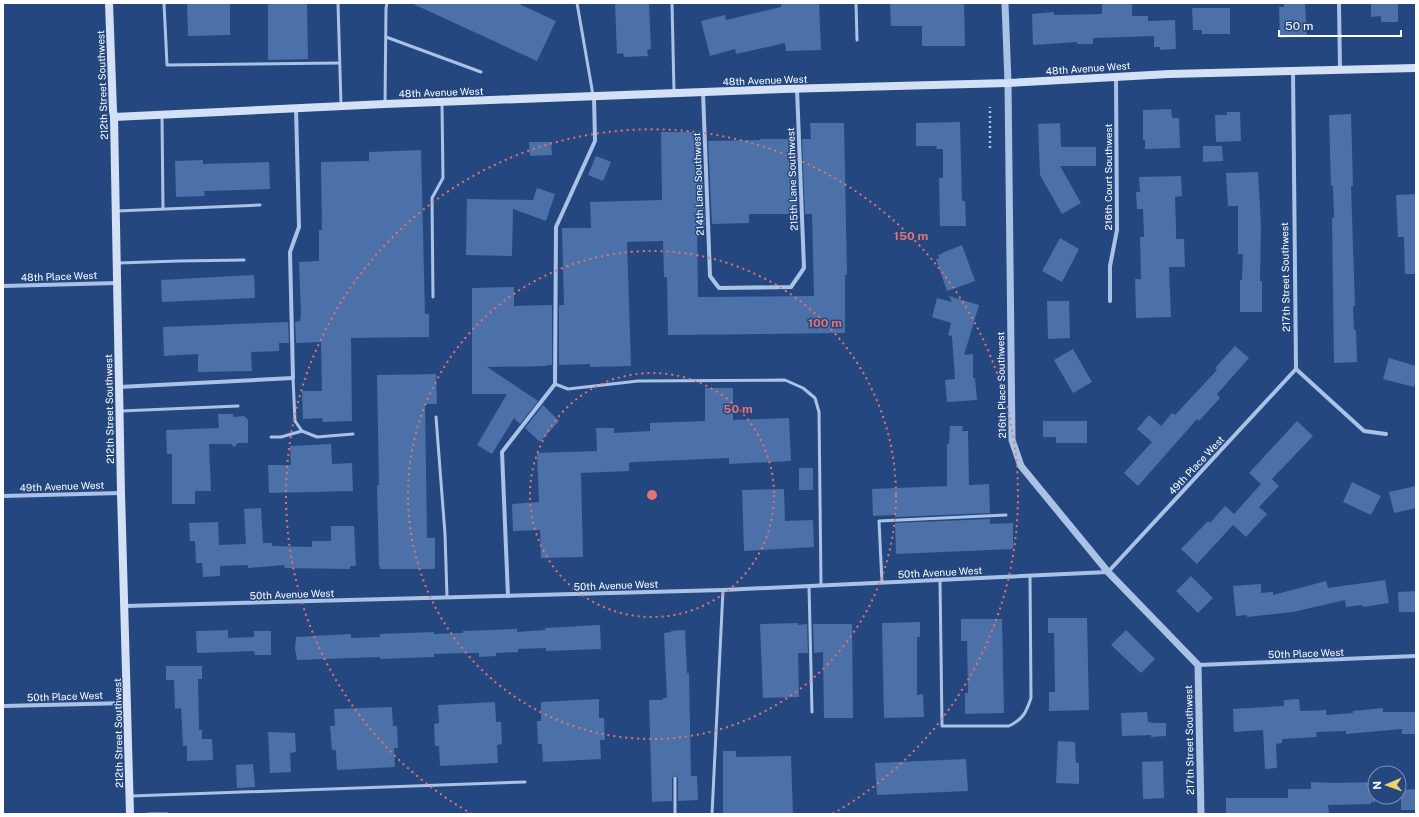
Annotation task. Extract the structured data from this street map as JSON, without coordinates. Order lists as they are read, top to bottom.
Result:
{
  "streets": {
    "main road": ["48th Avenue West", "212th Street Southwest"],
    "street": [
      "216th Court Southwest",
      "215th Lane Southwest",
      "214th Lane Southwest",
      "48th Place West",
      "217th Street Southwest",
      "216th Place Southwest",
      "49th Place West",
      "49th Avenue West",
      "50th Avenue West",
      "50th Place West"
    ]
  },
  "crossings": [
    ["48th Avenue West", "212th Street Southwest"],
    ["48th Avenue West", "216th Court Southwest"],
    ["48th Avenue West", "215th Lane Southwest"],
    ["48th Avenue West", "214th Lane Southwest"],
    ["48th Avenue West", "217th Street Southwest"],
    ["48th Avenue West", "216th Place Southwest"],
    ["212th Street Southwest", "48th Place West"],
    ["212th Street Southwest", "49th Avenue West"],
    ["212th Street Southwest", "50th Avenue West"],
    ["212th Street Southwest", "50th Place West"],
    ["215th Lane Southwest", "214th Lane Southwest"],
    ["217th Street Southwest", "216th Place Southwest"],
    ["217th Street Southwest", "49th Place West"],
    ["217th Street Southwest", "50th Place West"],
    ["216th Place Southwest", "49th Place West"],
    ["216th Place Southwest", "50th Avenue West"],
    ["216th Place Southwest", "50th Place West"],
    ["49th Place West", "50th Avenue West"]
  ],
  "scale_bar": "50 m",
  "north": "left",
  "rings": ["150 m", "100 m", "50 m"]
}
